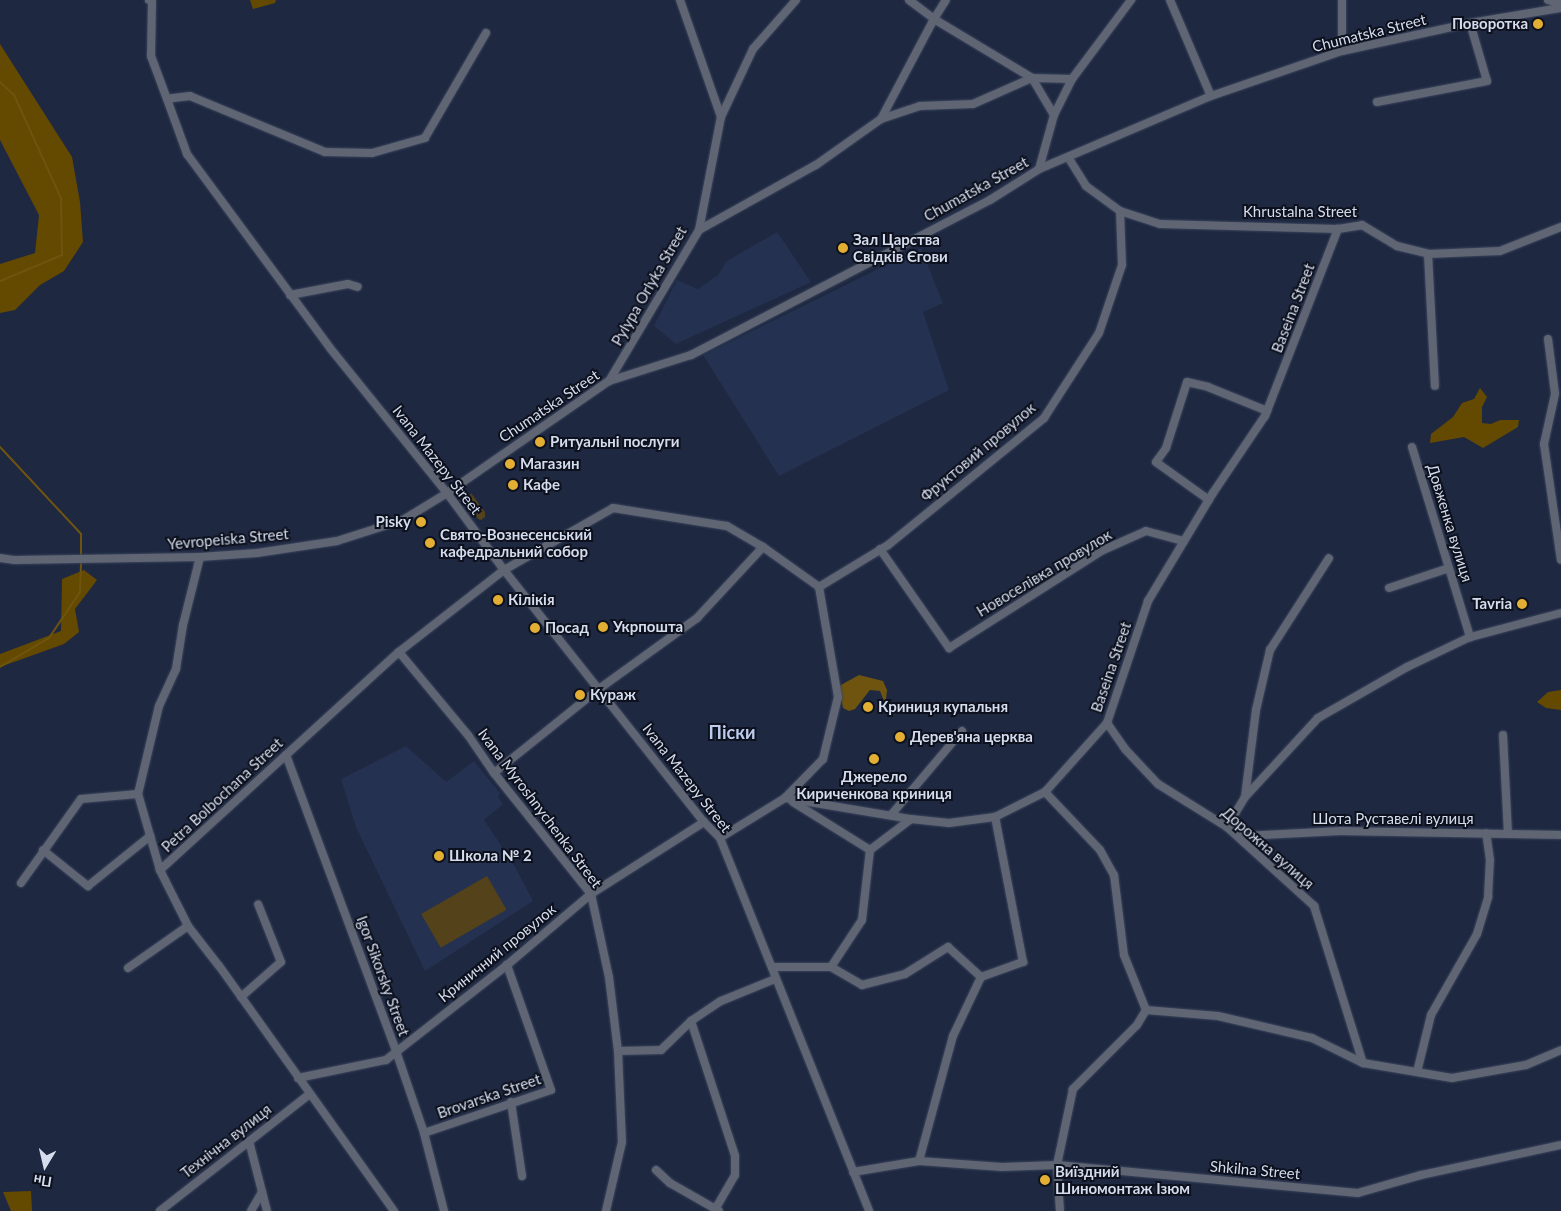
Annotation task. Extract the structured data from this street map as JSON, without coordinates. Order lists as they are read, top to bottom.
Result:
{
  "streets": {
    "street": [
      "Chumatska Street",
      "Khrustalna Street",
      "Pylypa Orlyka Street",
      "Baseina Street",
      "Фруктовий провулок",
      "Ivana Mazepy Street",
      "Довженка вулиця",
      "Yevropeiska Street",
      "Новоселівка провулок",
      "Petra Bolbochana Street",
      "Ivana Myroshnychenka Street",
      "Шота Руставелі вулиця",
      "Дорожна вулиця",
      "Криничний провулок",
      "Igor Sikorsky Street",
      "Brovarska Street",
      "Технічна вулиця",
      "Shkilna Street"
    ]
  },
  "crossings": [
    ["Chumatska Street", "Khrustalna Street"],
    ["Chumatska Street", "Pylypa Orlyka Street"],
    ["Chumatska Street", "Ivana Mazepy Street"],
    ["Chumatska Street", "Yevropeiska Street"],
    ["Khrustalna Street", "Baseina Street"],
    ["Khrustalna Street", "Фруктовий провулок"],
    ["Baseina Street", "Новоселівка провулок"],
    ["Baseina Street", "Дорожна вулиця"],
    ["Фруктовий провулок", "Новоселівка провулок"],
    ["Фруктовий провулок", "Petra Bolbochana Street"],
    ["Ivana Mazepy Street", "Yevropeiska Street"],
    ["Ivana Mazepy Street", "Petra Bolbochana Street"],
    ["Ivana Mazepy Street", "Криничний провулок"],
    ["Ivana Mazepy Street", "Shkilna Street"],
    ["Petra Bolbochana Street", "Ivana Myroshnychenka Street"],
    ["Petra Bolbochana Street", "Криничний провулок"],
    ["Petra Bolbochana Street", "Igor Sikorsky Street"],
    ["Petra Bolbochana Street", "Технічна вулиця"],
    ["Ivana Myroshnychenka Street", "Криничний провулок"],
    ["Шота Руставелі вулиця", "Дорожна вулиця"],
    ["Криничний провулок", "Igor Sikorsky Street"],
    ["Криничний провулок", "Brovarska Street"],
    ["Igor Sikorsky Street", "Brovarska Street"]
  ],
  "districts": ["Піски"],
  "places": [
    "Поворотка",
    "Зал Царства Свідків Єгови",
    "Ритуальні послуги",
    "Магазин",
    "Кафе",
    "Pisky",
    "Свято-Вознесенський кафедральний собор",
    "Кілікія",
    "Tavria",
    "Укрпошта",
    "Посад",
    "Кураж",
    "Криниця купальня",
    "Дерев'яна церква",
    "Джерело Кириченкова криниця",
    "Школа № 2",
    "Виїздний Шиномонтаж Ізюм"
  ],
  "north": "bottom"
}
